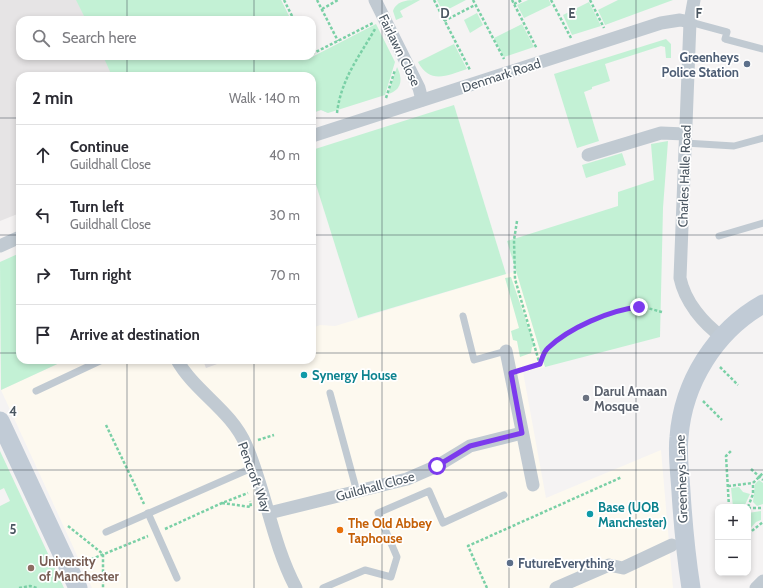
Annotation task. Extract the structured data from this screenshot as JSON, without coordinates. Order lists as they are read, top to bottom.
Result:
{
  "streets": {
    "street": [
      "Fairlawn Close",
      "Denmark Road",
      "Charles Halle Road",
      "Pencroft Way",
      "Greenheys Lane",
      "Guildhall Close"
    ]
  },
  "crossings": [
    ["Fairlawn Close", "Denmark Road"],
    ["Denmark Road", "Charles Halle Road"],
    ["Charles Halle Road", "Greenheys Lane"],
    ["Pencroft Way", "Guildhall Close"]
  ],
  "places": [
    "Greenheys Police Station",
    "Synergy House",
    "Darul Amaan Mosque",
    "Base (UOB Manchester)",
    "The Old Abbey Taphouse",
    "FutureEverything",
    "University of Manchester"
  ],
  "page": {
    "search": "Search here",
    "heading": ["2 min", "Walk · 140 m"],
    "list": [
      ["Continue", "Guildhall Close", "40 m"],
      ["Turn left", "Guildhall Close", "30 m"],
      ["Turn right", "70 m"],
      "Arrive at destination"
    ],
    "map_buttons": ["+", "−"]
  },
  "grid": {
    "columns": ["D", "E", "F"],
    "rows": ["4", "5"]
  }
}
